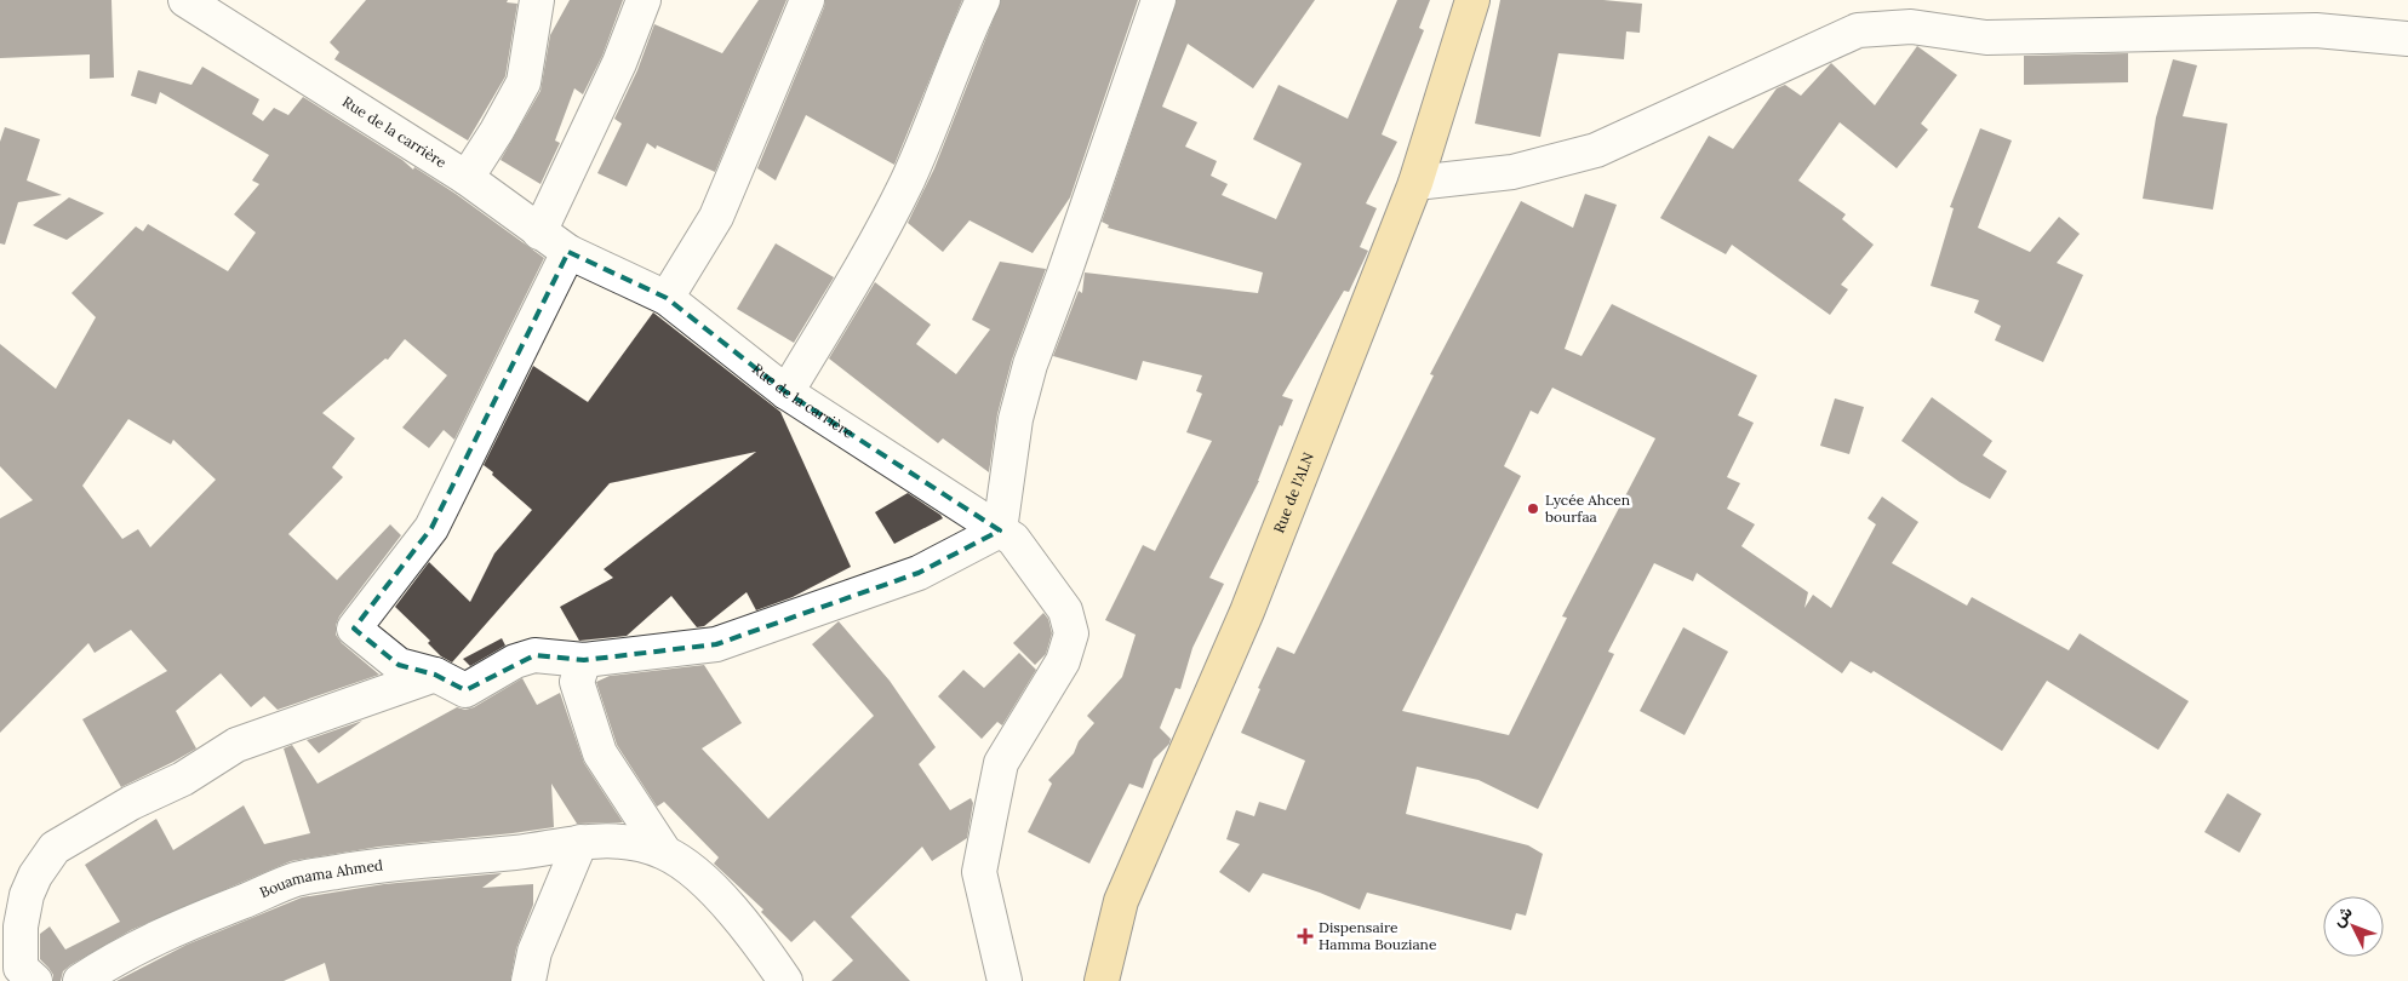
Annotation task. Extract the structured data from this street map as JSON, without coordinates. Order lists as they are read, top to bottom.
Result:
{
  "streets": {
    "main road": ["Rue de l'ALN"],
    "street": ["Rue de la carrière", "Bouamama Ahmed"]
  },
  "places": {
    "other": ["Lycée Ahcen bourfaa"],
    "health": ["Dispensaire Hamma Bouziane"]
  },
  "north": "top left"
}
